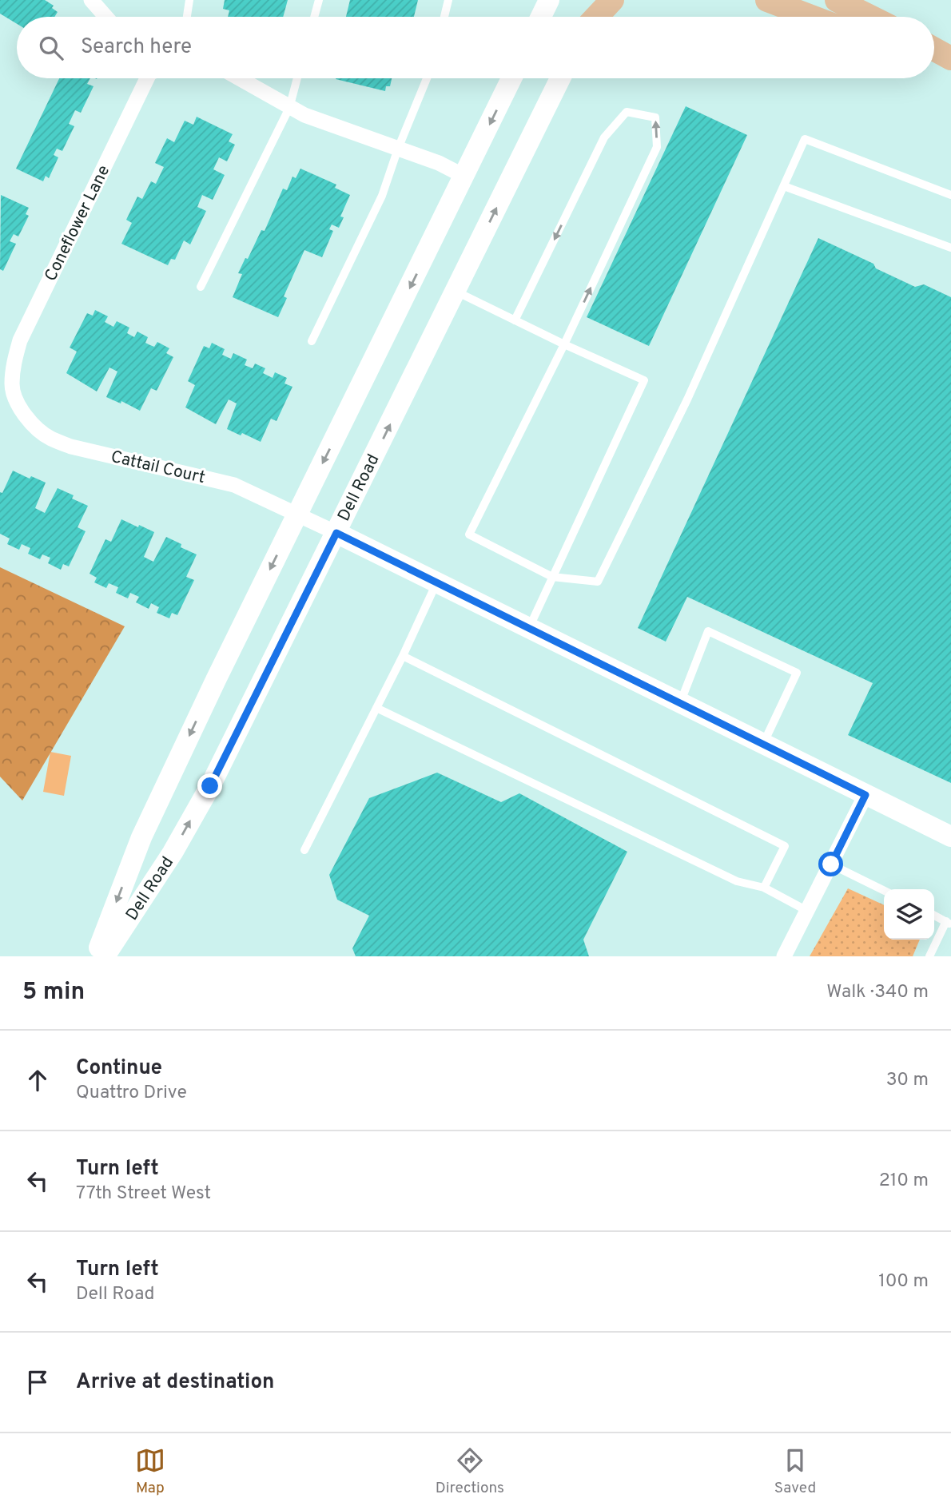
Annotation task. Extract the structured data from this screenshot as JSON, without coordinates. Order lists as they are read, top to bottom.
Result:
{
  "streets": {
    "street": ["Coneflower Lane", "Cattail Court", "Dell Road"]
  },
  "crossings": [
    ["Coneflower Lane", "Cattail Court"],
    ["Cattail Court", "Dell Road"]
  ],
  "page": {
    "search": "Search here",
    "heading": ["5 min", "Walk · 340 m"],
    "list": [
      ["Continue", "Quattro Drive", "30 m"],
      ["Turn left", "77th Street West", "210 m"],
      ["Turn left", "Dell Road", "100 m"],
      "Arrive at destination"
    ],
    "nav": ["Map", "Directions", "Saved"]
  }
}
